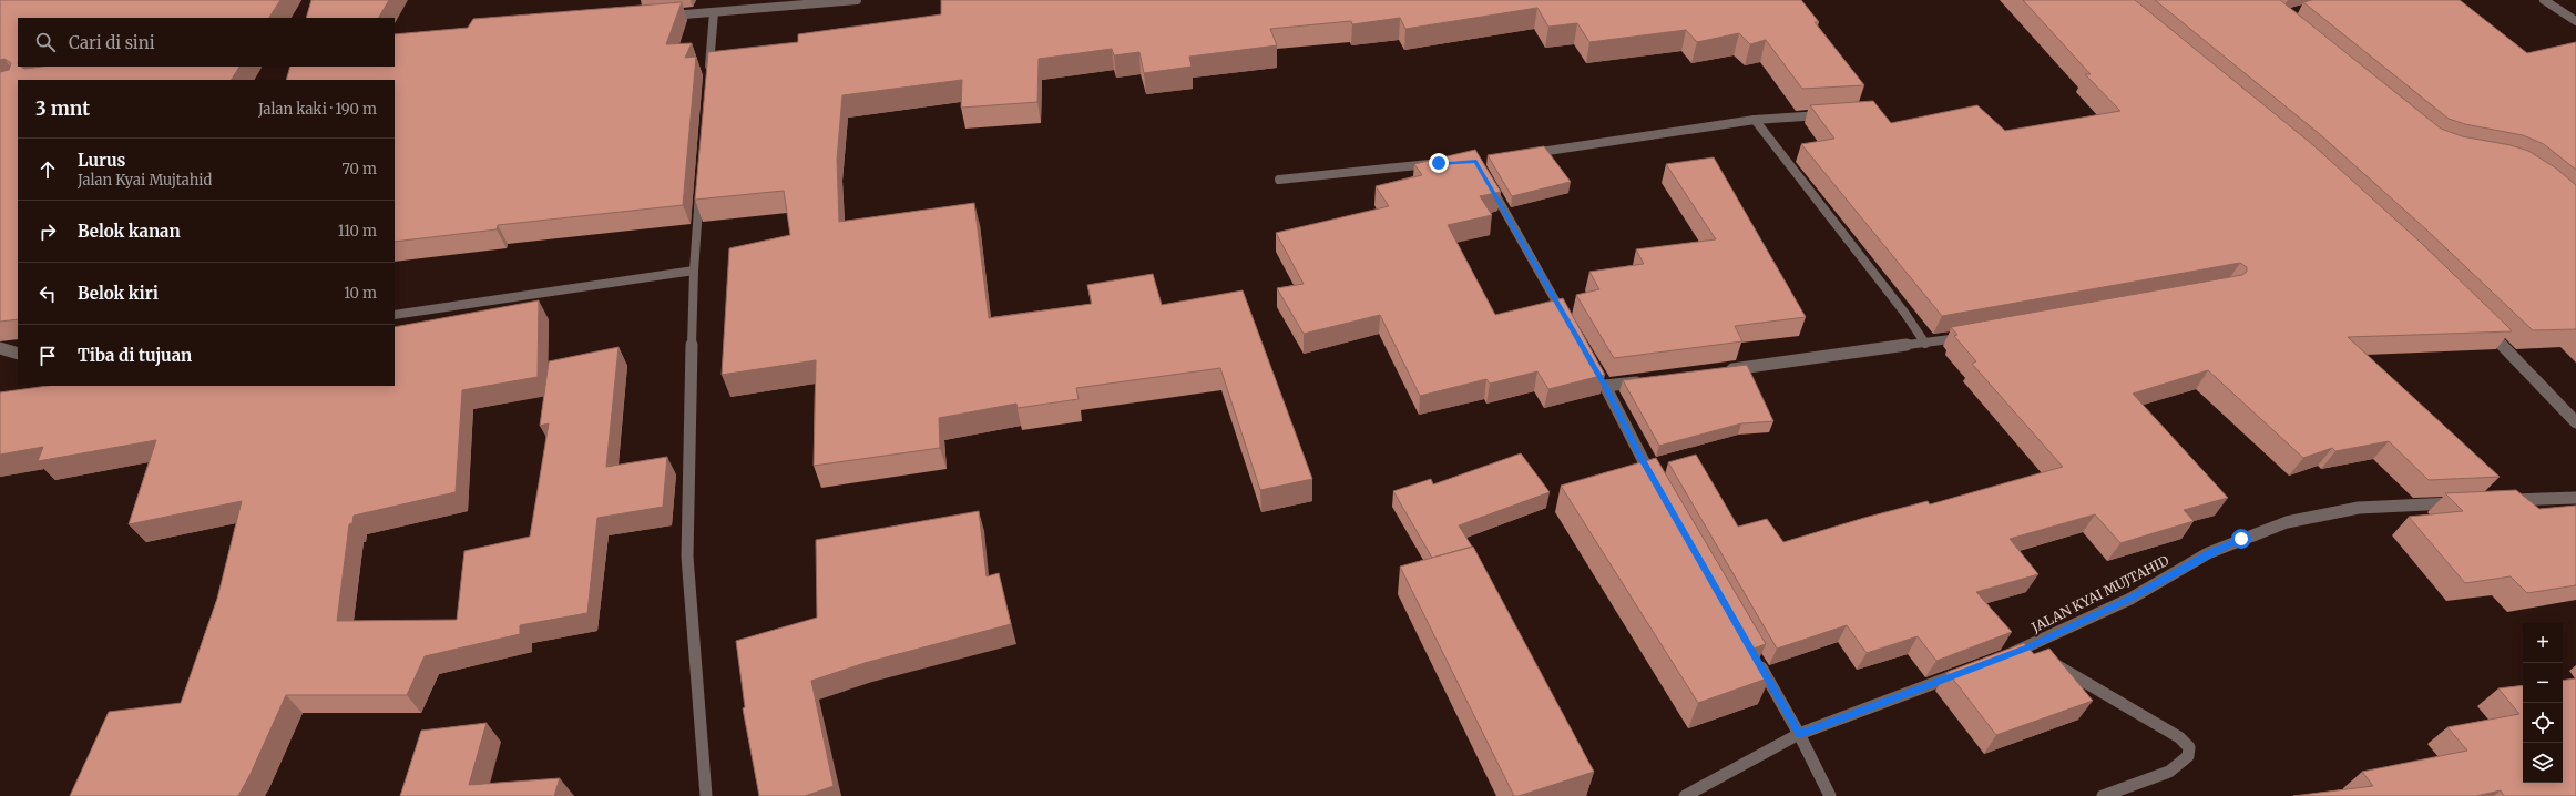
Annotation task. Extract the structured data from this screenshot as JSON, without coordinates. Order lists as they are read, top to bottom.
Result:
{
  "streets": {
    "street": ["JALAN KYAI MUJTAHID"]
  },
  "page": {
    "search": "Cari di sini",
    "heading": ["3 mnt", "Jalan kaki · 190 m"],
    "list": [
      ["Lurus", "Jalan Kyai Mujtahid", "70 m"],
      ["Belok kanan", "110 m"],
      ["Belok kiri", "10 m"],
      "Tiba di tujuan"
    ],
    "map_buttons": ["+", "−"]
  }
}
